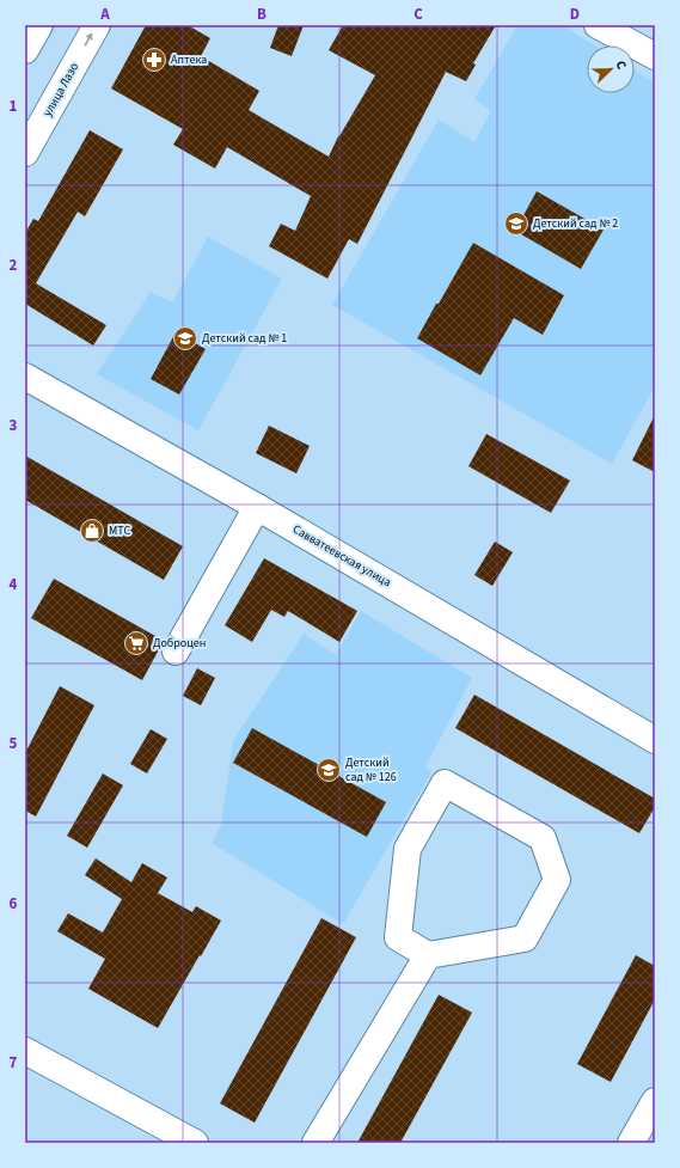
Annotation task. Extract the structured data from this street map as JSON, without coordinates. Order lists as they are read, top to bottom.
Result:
{
  "streets": {
    "street": ["улица Лазо", "Савватеевская улица"]
  },
  "one_way": ["улица Лазо"],
  "places": {
    "pharmacy": ["Аптека"],
    "school or university": ["Детский сад № 2", "Детский сад № 1", "Детский сад № 126"],
    "shop": ["МТС"],
    "supermarket": ["Доброцен"]
  },
  "north": "top right",
  "grid": {
    "columns": [
      "A",
      "B",
      "C",
      "D"
    ],
    "rows": [
      "1",
      "2",
      "3",
      "4",
      "5",
      "6",
      "7"
    ]
  }
}
